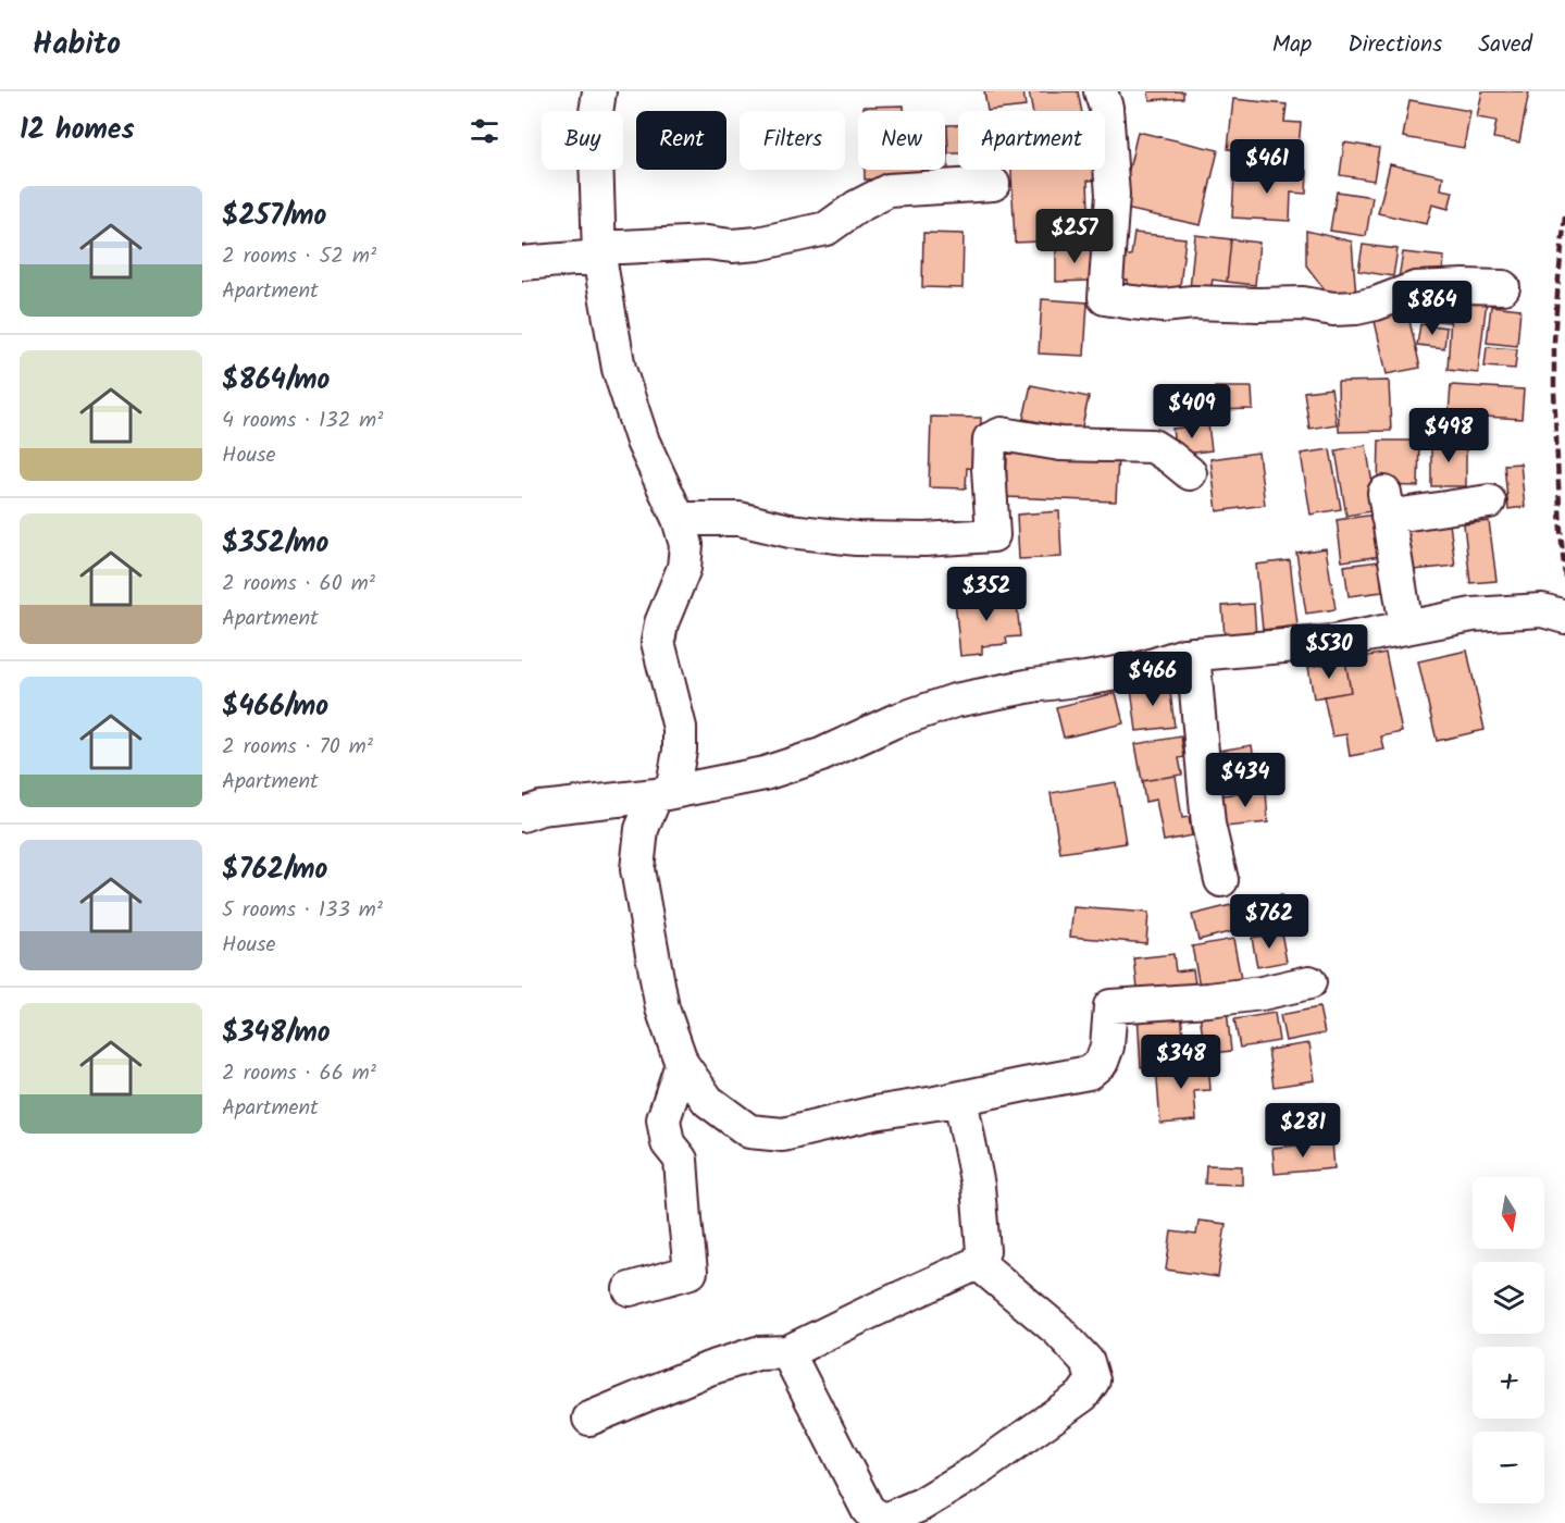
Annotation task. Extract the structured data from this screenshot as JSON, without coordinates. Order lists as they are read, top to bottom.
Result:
{
  "north": "bottom",
  "page": {
    "header": "Habito",
    "nav": ["Map", "Directions", "Saved"],
    "heading": "12 homes",
    "chip": [
      "Buy",
      "Rent",
      "Filters",
      "New",
      "Apartment"
    ],
    "price": [
      "$461",
      "$257",
      "$864",
      "$409",
      "$498",
      "$352",
      "$530",
      "$466",
      "$434",
      "$762",
      "$348",
      "$281"
    ],
    "list": [
      {
        "name": "$257/mo",
        "note": "2 rooms · 52 m² · Apartment"
      },
      {
        "name": "$864/mo",
        "note": "4 rooms · 132 m² · House"
      },
      {
        "name": "$352/mo",
        "note": "2 rooms · 60 m² · Apartment"
      },
      {
        "name": "$466/mo",
        "note": "2 rooms · 70 m² · Apartment"
      },
      {
        "name": "$762/mo",
        "note": "5 rooms · 133 m² · House"
      },
      {
        "name": "$348/mo",
        "note": "2 rooms · 66 m² · Apartment"
      }
    ],
    "map_buttons": ["+", "−"]
  }
}
